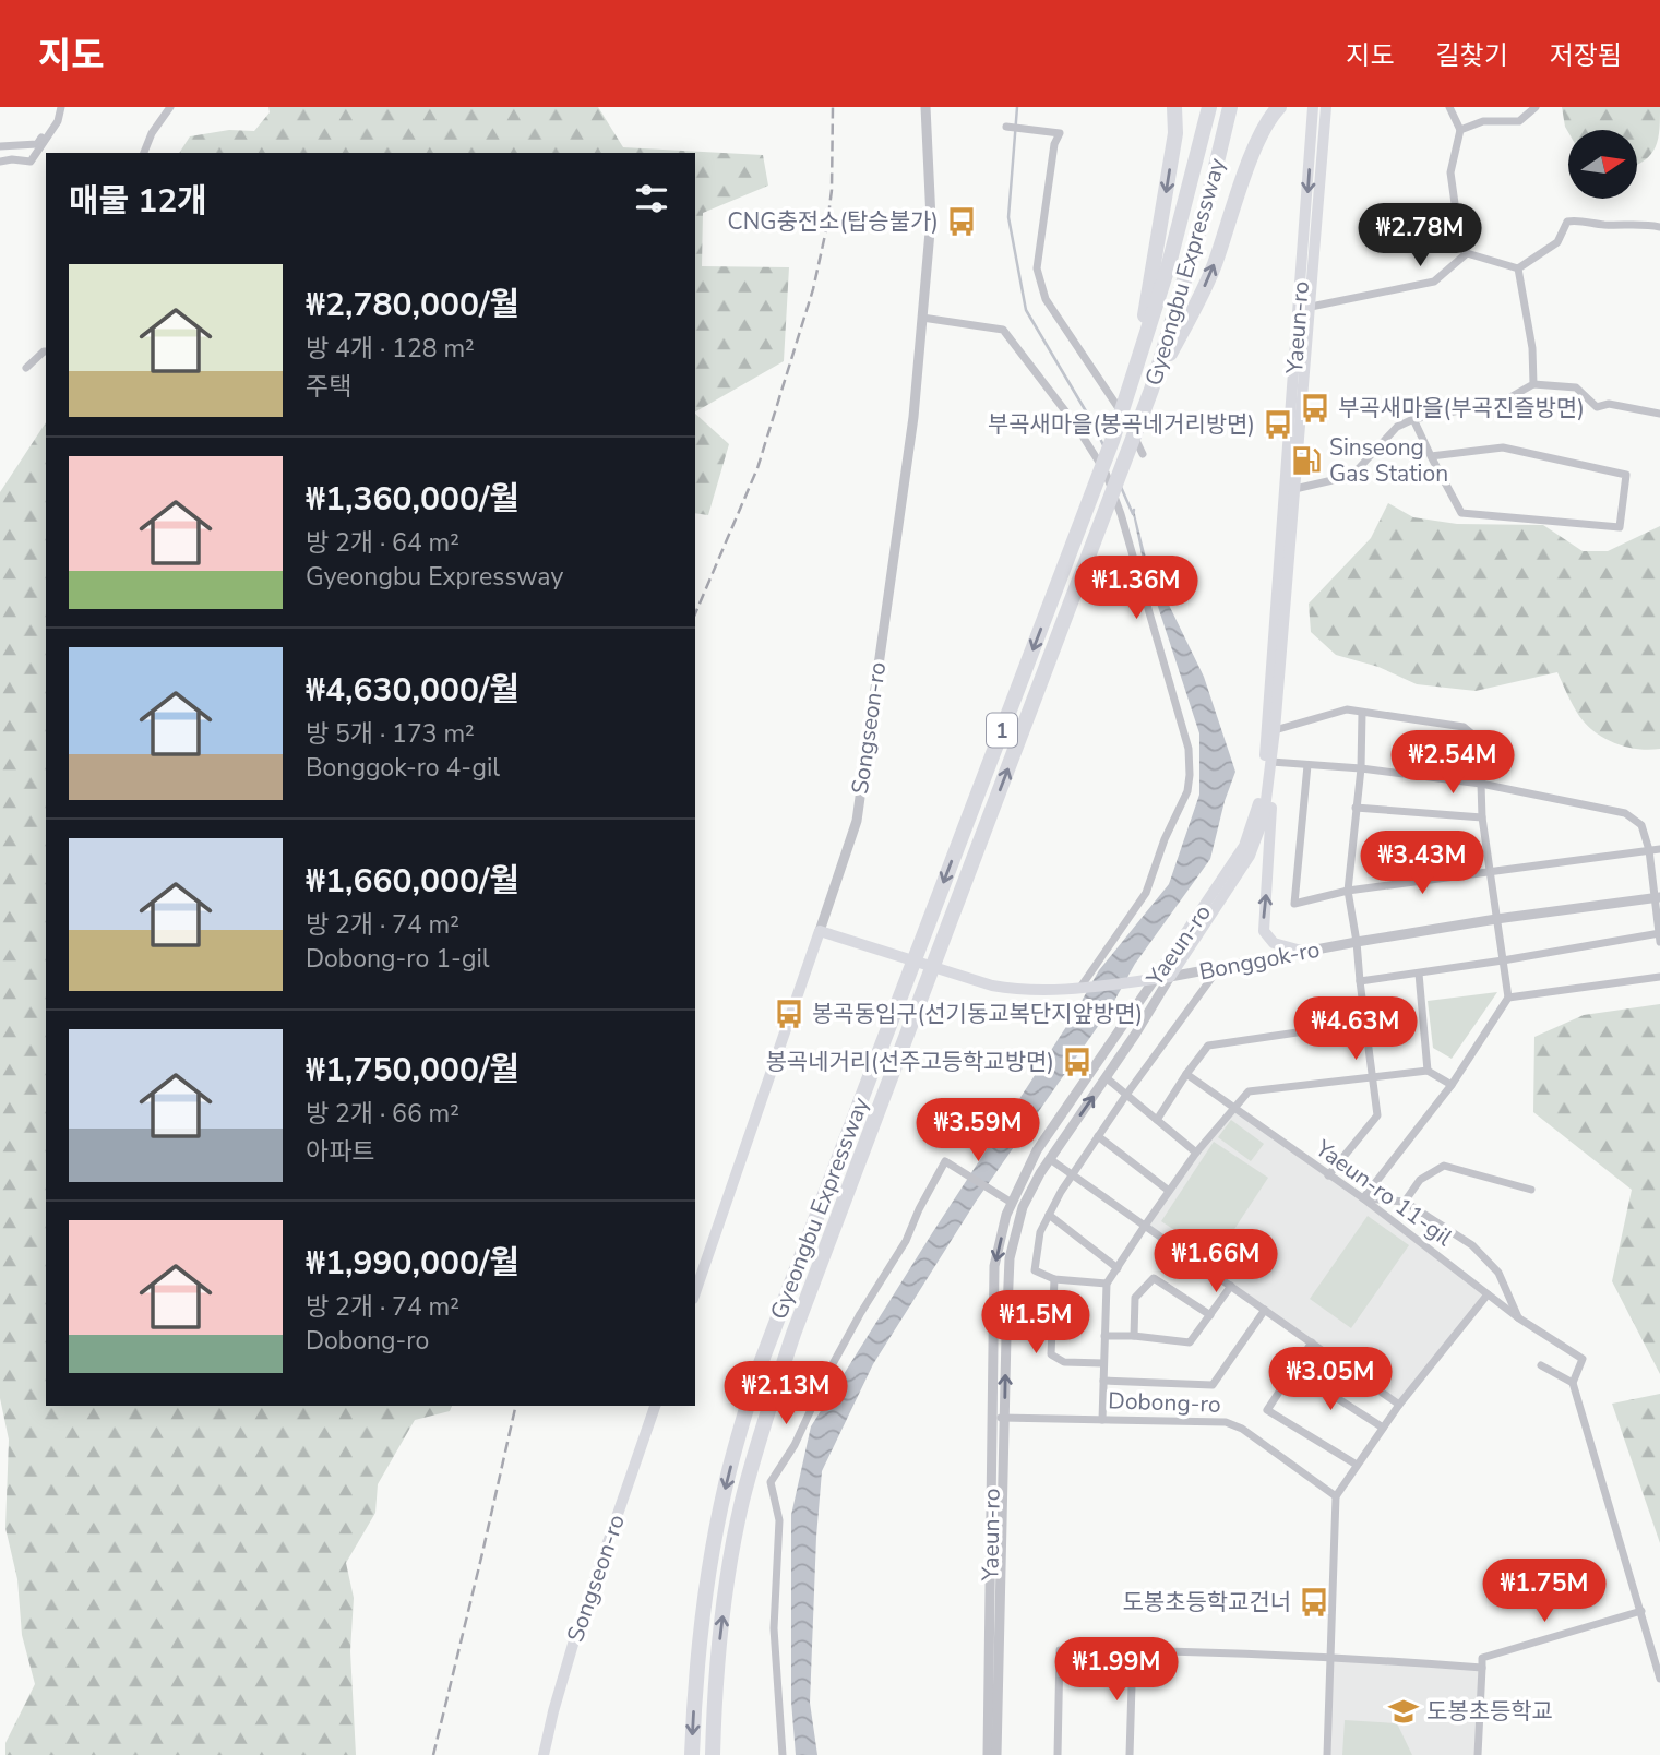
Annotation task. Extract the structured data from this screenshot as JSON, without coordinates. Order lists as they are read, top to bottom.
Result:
{
  "streets": {
    "highway": ["Gyeongbu Expressway", "1"],
    "main road": ["Yaeun-ro", "Songseon-ro", "Bonggok-ro"],
    "street": ["Yaeun-ro 11-gil", "Dobong-ro"]
  },
  "crossings": [
    ["Yaeun-ro", "Bonggok-ro"],
    ["Yaeun-ro", "Dobong-ro"],
    ["Songseon-ro", "Bonggok-ro"]
  ],
  "places": {
    "bus stop": [
      "CNG충전소(탑승불가)",
      "부곡새마을(부곡진즐방면)",
      "부곡새마을(봉곡네거리방면)",
      "봉곡동입구(선기동교복단지앞방면)",
      "봉곡네거리(선주고등학교방면)",
      "도봉초등학교건너"
    ],
    "fuel station": ["Sinseong Gas Station"],
    "school or university": ["도봉초등학교"]
  },
  "north": "right",
  "page": {
    "header": "지도",
    "nav": ["지도", "길찾기", "저장됨"],
    "heading": "매물 12개",
    "price": [
      "₩2.78M",
      "₩1.36M",
      "₩2.54M",
      "₩3.43M",
      "₩4.63M",
      "₩3.59M",
      "₩1.66M",
      "₩1.5M",
      "₩3.05M",
      "₩2.13M",
      "₩1.75M",
      "₩1.99M"
    ],
    "list": [
      {
        "name": "₩2,780,000/월",
        "note": "방 4개 · 128 m² · 주택"
      },
      {
        "name": "₩1,360,000/월",
        "note": "방 2개 · 64 m² · Gyeongbu Expressway"
      },
      {
        "name": "₩4,630,000/월",
        "note": "방 5개 · 173 m² · Bonggok-ro 4-gil"
      },
      {
        "name": "₩1,660,000/월",
        "note": "방 2개 · 74 m² · Dobong-ro 1-gil"
      },
      {
        "name": "₩1,750,000/월",
        "note": "방 2개 · 66 m² · 아파트"
      },
      {
        "name": "₩1,990,000/월",
        "note": "방 2개 · 74 m² · Dobong-ro"
      }
    ]
  }
}
